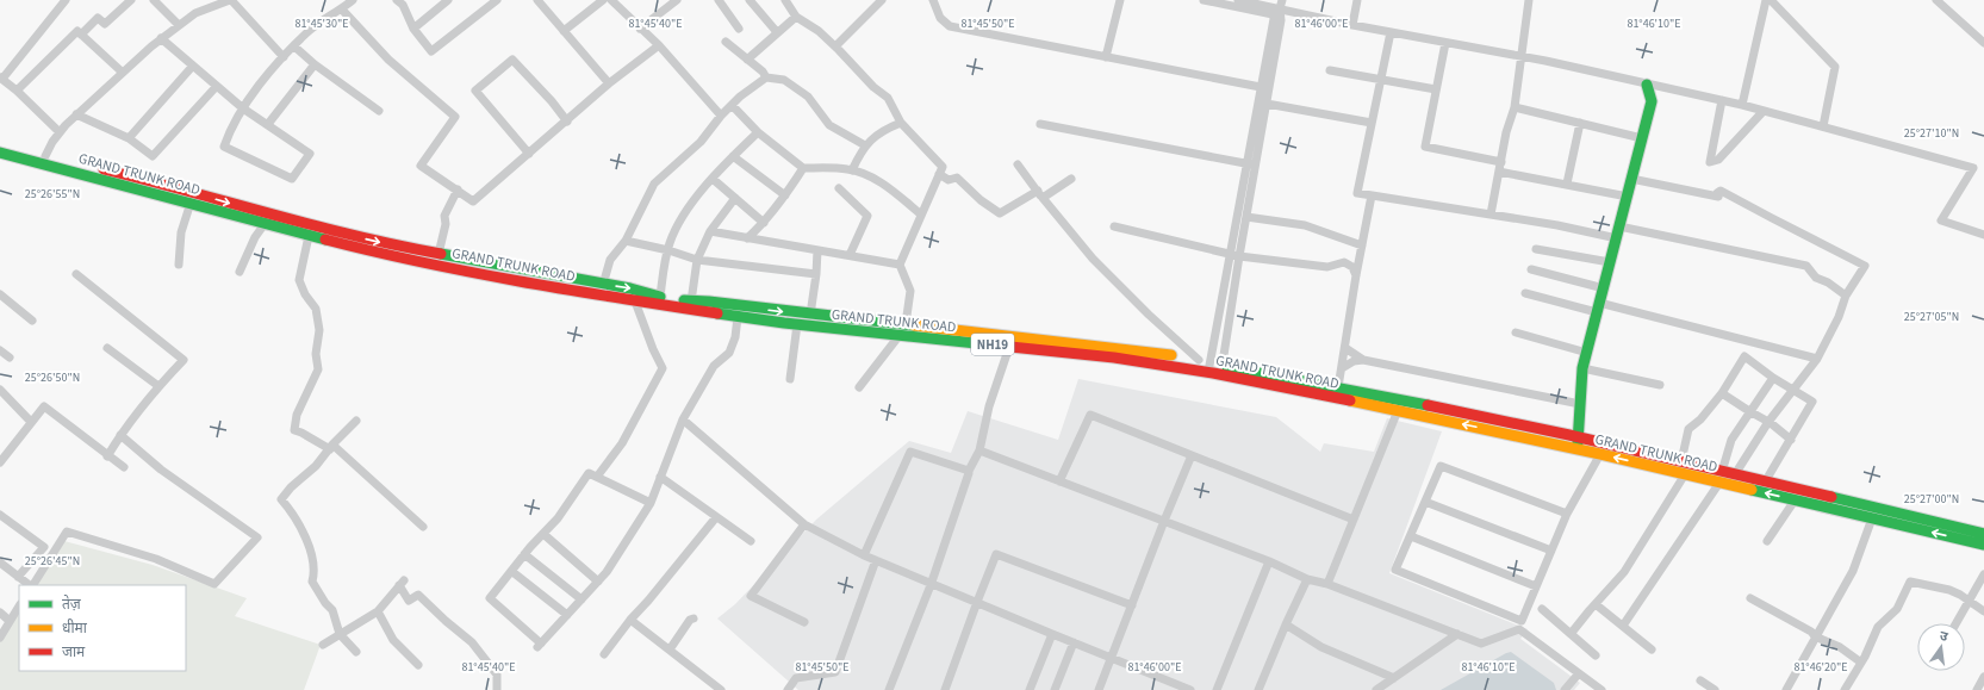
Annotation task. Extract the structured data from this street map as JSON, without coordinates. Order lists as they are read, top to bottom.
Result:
{
  "streets": {
    "main road": ["GRAND TRUNK ROAD", "NH19"]
  },
  "legend": ["तेज़", "धीमा", "जाम"],
  "north": "top",
  "coordinates": [
    "81°45'30\"E",
    "81°45'40\"E",
    "81°45'50\"E",
    "81°46'00\"E",
    "81°46'10\"E",
    "25°27'10\"N",
    "25°26'55\"N",
    "25°27'05\"N",
    "25°26'50\"N",
    "25°27'00\"N",
    "25°26'45\"N",
    "81°46'20\"E"
  ]
}
